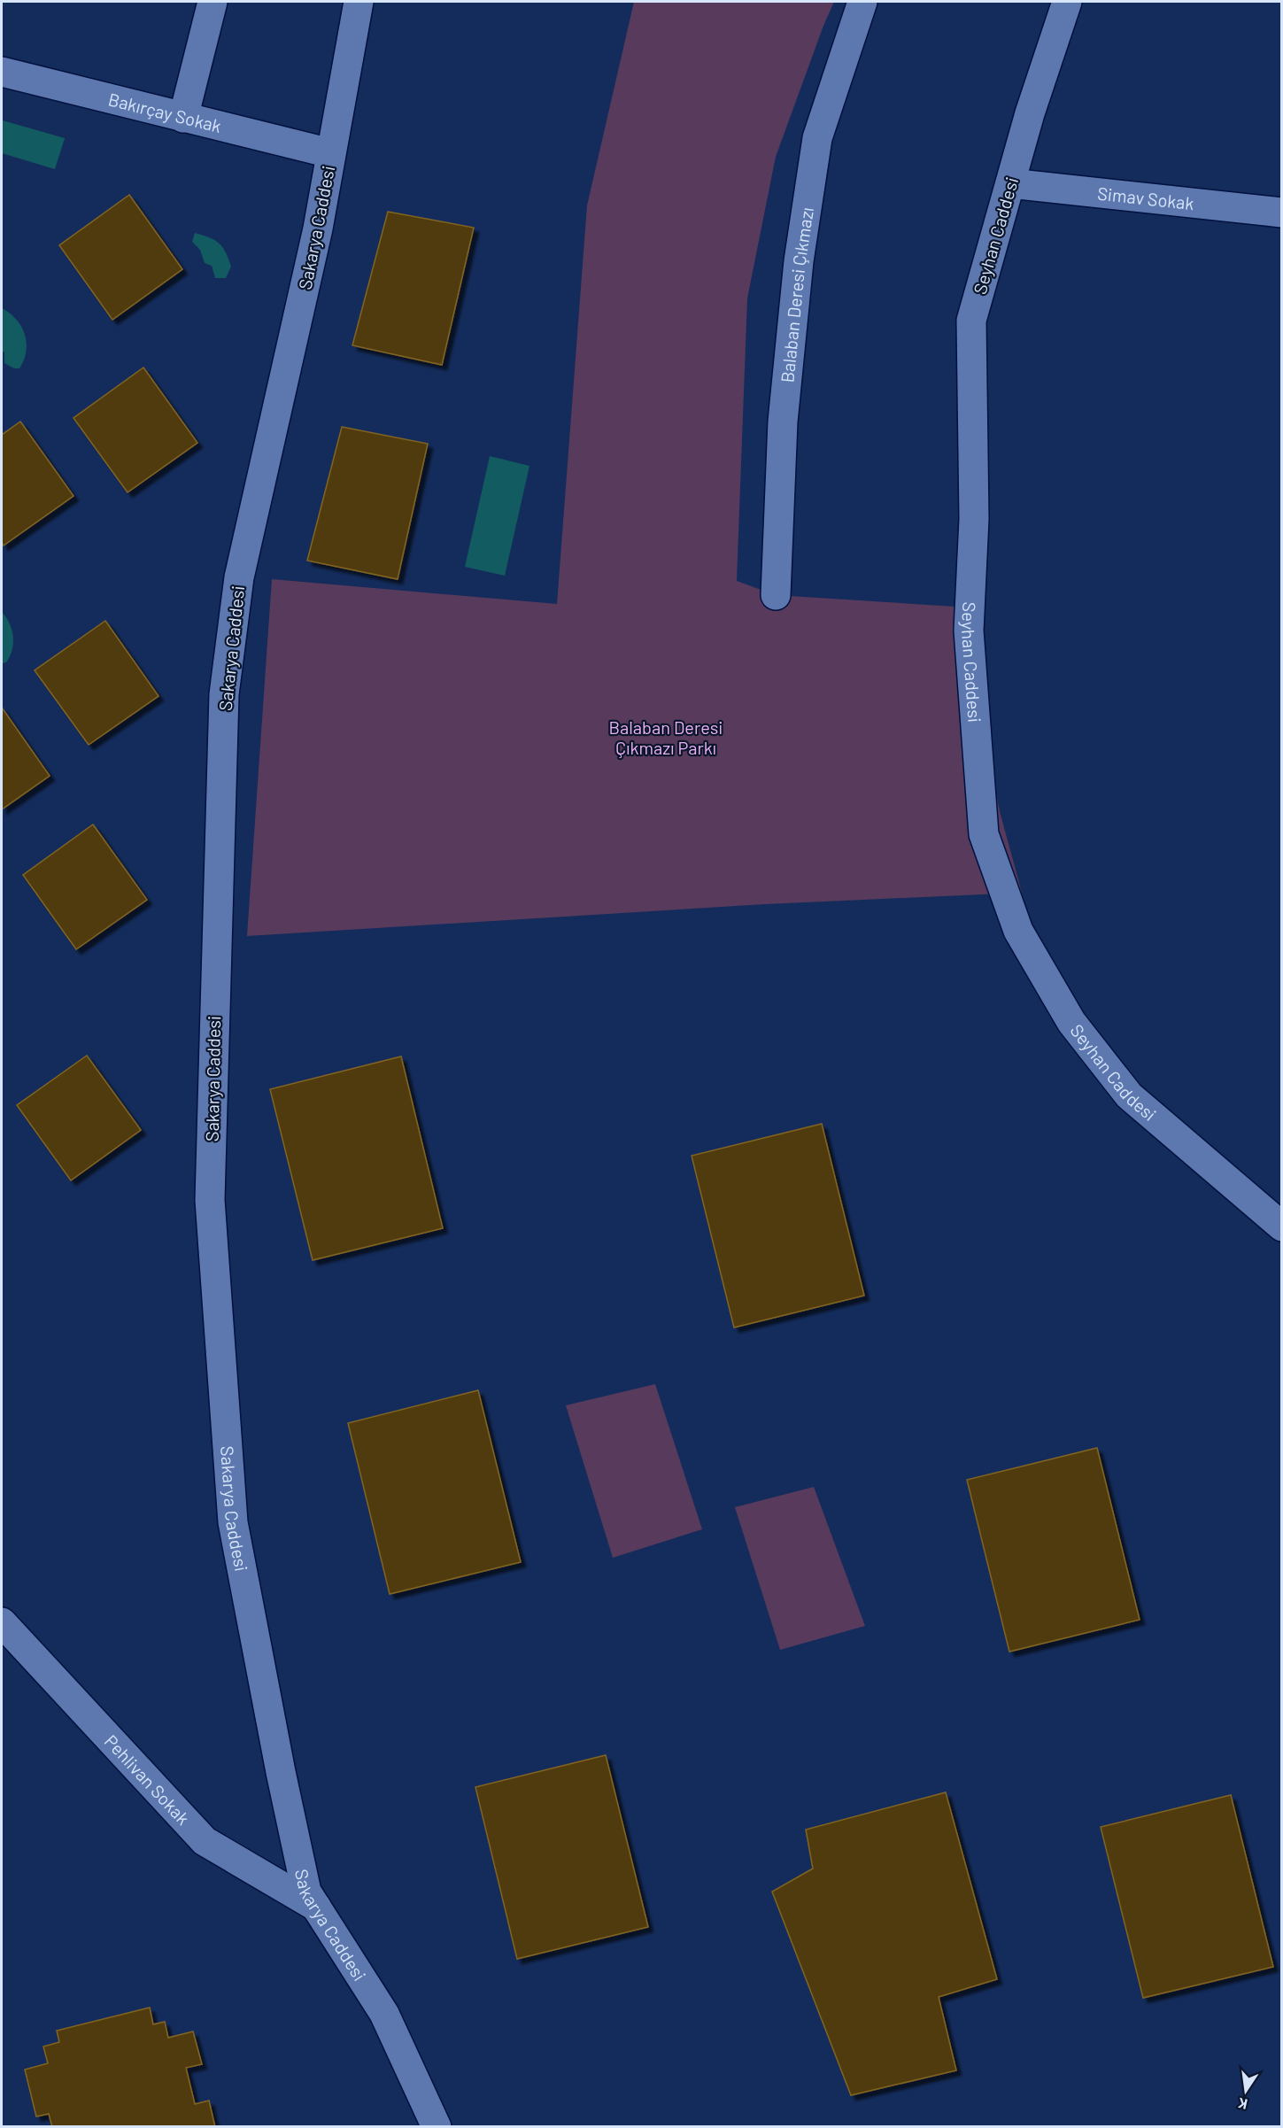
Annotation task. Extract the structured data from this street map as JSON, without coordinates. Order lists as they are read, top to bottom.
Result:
{
  "streets": {
    "street": [
      "Bakırçay Sokak",
      "Simav Sokak",
      "Sakarya Caddesi",
      "Seyhan Caddesi",
      "Balaban Deresi Çıkmazı",
      "Pehlivan Sokak"
    ]
  },
  "crossings": [
    ["Bakırçay Sokak", "Sakarya Caddesi"],
    ["Simav Sokak", "Seyhan Caddesi"],
    ["Sakarya Caddesi", "Pehlivan Sokak"]
  ],
  "parks": ["Balaban Deresi Çıkmazı Parkı"],
  "north": "bottom"
}
